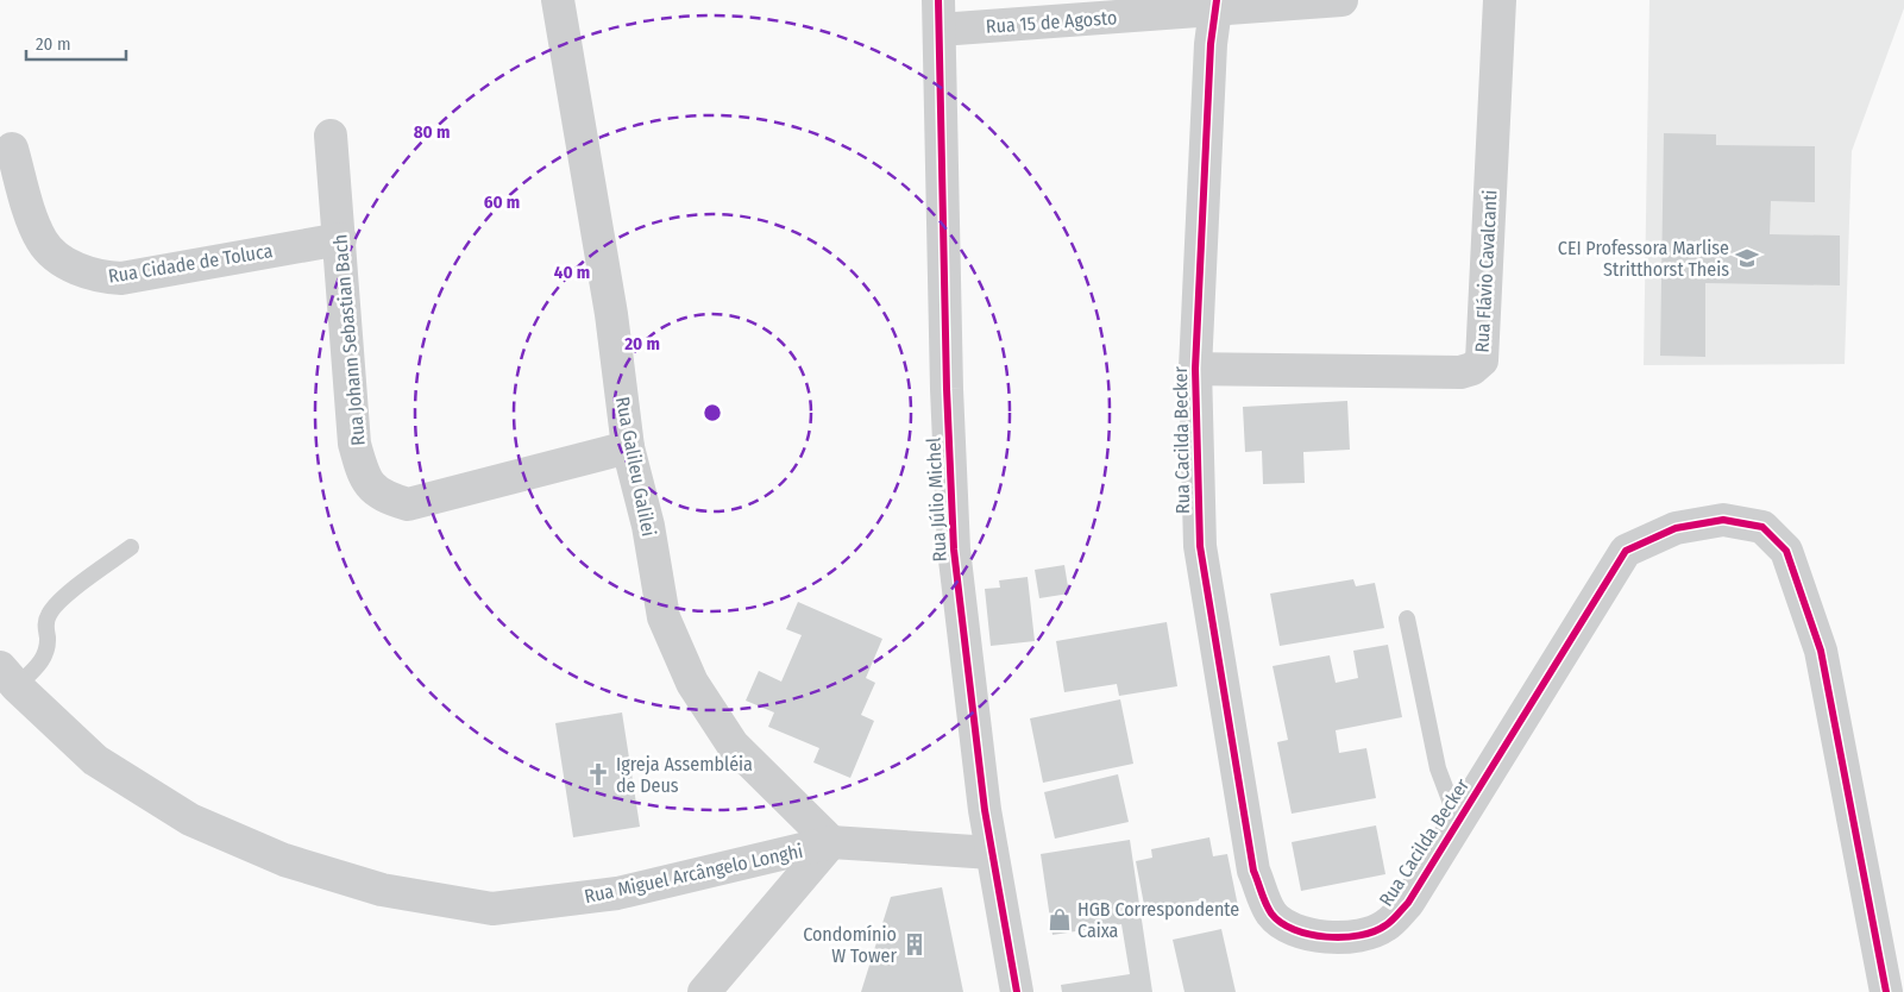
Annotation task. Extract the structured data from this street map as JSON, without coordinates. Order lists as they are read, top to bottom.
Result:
{
  "streets": {
    "street": [
      "Rua 15 de Agosto",
      "Rua Cidade de Toluca",
      "Rua Flávio Cavalcanti",
      "Rua Johann Sebastian Bach",
      "Rua Cacilda Becker",
      "Rua Galileu Galilei",
      "Rua Júlio Michel",
      "Rua Miguel Arcângelo Longhi"
    ]
  },
  "crossings": [
    ["Rua 15 de Agosto", "Rua Cacilda Becker"],
    ["Rua 15 de Agosto", "Rua Júlio Michel"],
    ["Rua Cidade de Toluca", "Rua Johann Sebastian Bach"],
    ["Rua Flávio Cavalcanti", "Rua Cacilda Becker"],
    ["Rua Johann Sebastian Bach", "Rua Galileu Galilei"],
    ["Rua Galileu Galilei", "Rua Miguel Arcângelo Longhi"],
    ["Rua Júlio Michel", "Rua Miguel Arcângelo Longhi"]
  ],
  "places": {
    "school or university": ["CEI Professora Marlise Stritthorst Theis"],
    "church": ["Igreja Assembléia de Deus"],
    "shop": ["HGB Correspondente Caixa"],
    "building": ["Condomínio W Tower"]
  },
  "scale_bar": "20 m",
  "rings": [
    "80 m",
    "60 m",
    "40 m",
    "20 m"
  ]
}
